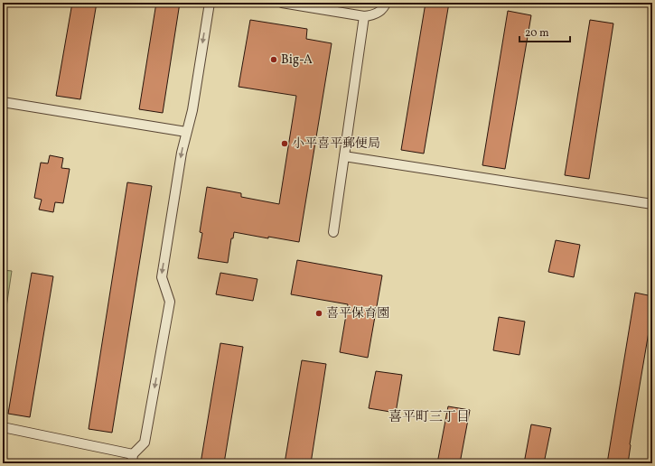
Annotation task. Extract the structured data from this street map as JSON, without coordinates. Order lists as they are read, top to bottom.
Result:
{
  "districts": ["喜平町三丁目"],
  "places": ["Big-A", "小平喜平郵便局", "喜平保育園"],
  "scale_bar": "20 m"
}
